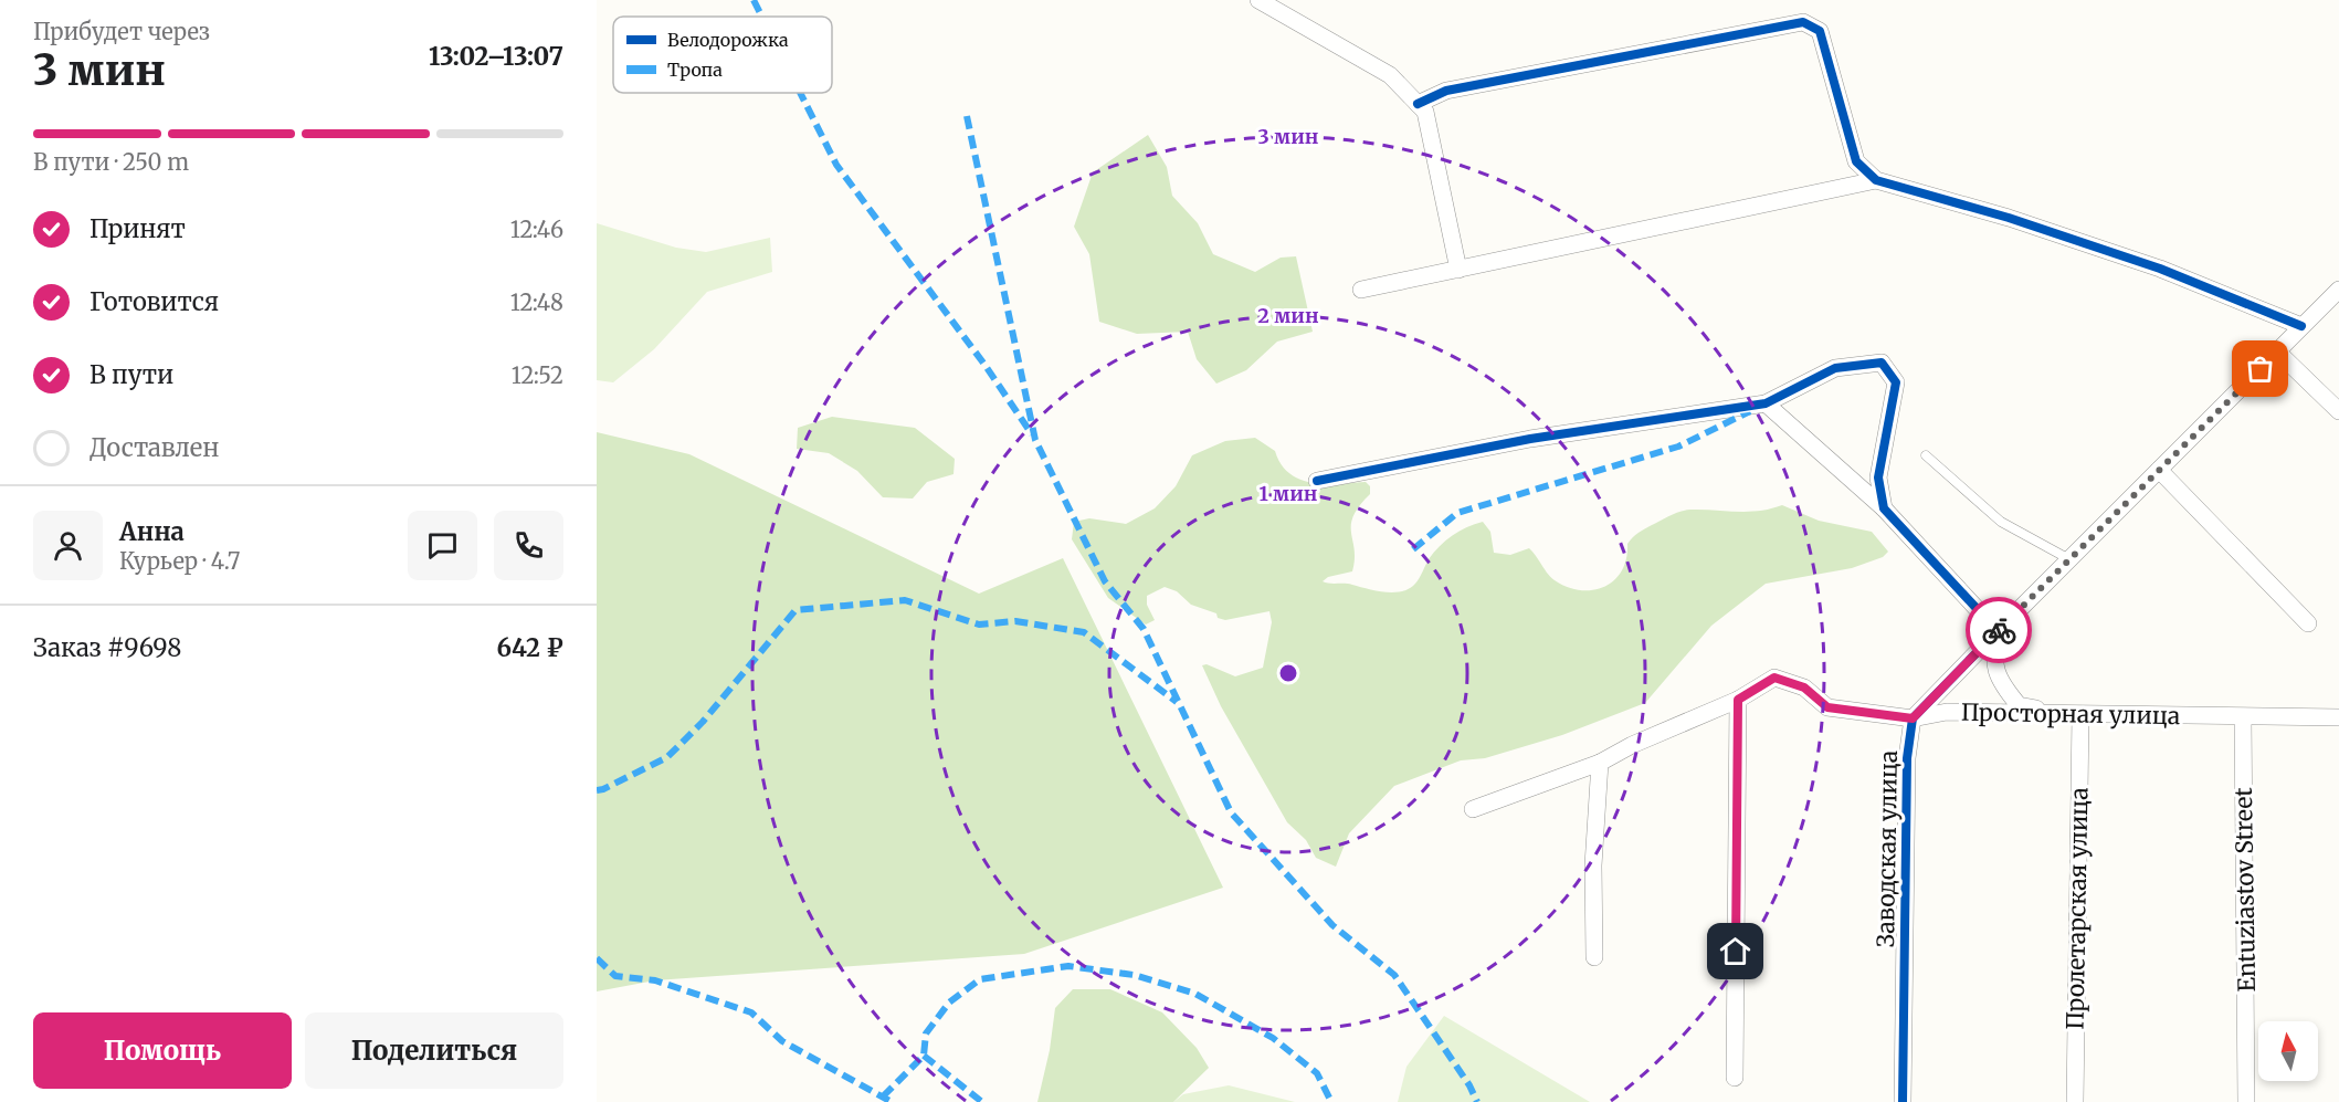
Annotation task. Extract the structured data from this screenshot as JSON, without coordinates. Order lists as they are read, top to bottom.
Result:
{
  "streets": {
    "street": [
      "Просторная улица",
      "Заводская улица",
      "Entuziastov Street",
      "Пролетарская улица"
    ]
  },
  "crossings": [
    ["Просторная улица", "Заводская улица"],
    ["Просторная улица", "Entuziastov Street"],
    ["Просторная улица", "Пролетарская улица"]
  ],
  "legend": ["Велодорожка", "Тропа"],
  "north": "top",
  "page": {
    "heading": ["3 мин", "Прибудет через", "13:02–13:07"],
    "panel": [
      "Анна",
      "Курьер · 4.7",
      "Заказ #9698",
      "642 ₽"
    ],
    "bar": "В пути · 250 m",
    "list": [
      ["Принят", "12:46"],
      ["Готовится", "12:48"],
      ["В пути", "12:52"],
      "Доставлен"
    ],
    "buttons": ["Помощь", "Поделиться"]
  },
  "rings": ["3 мин", "2 мин", "1 мин"]
}
